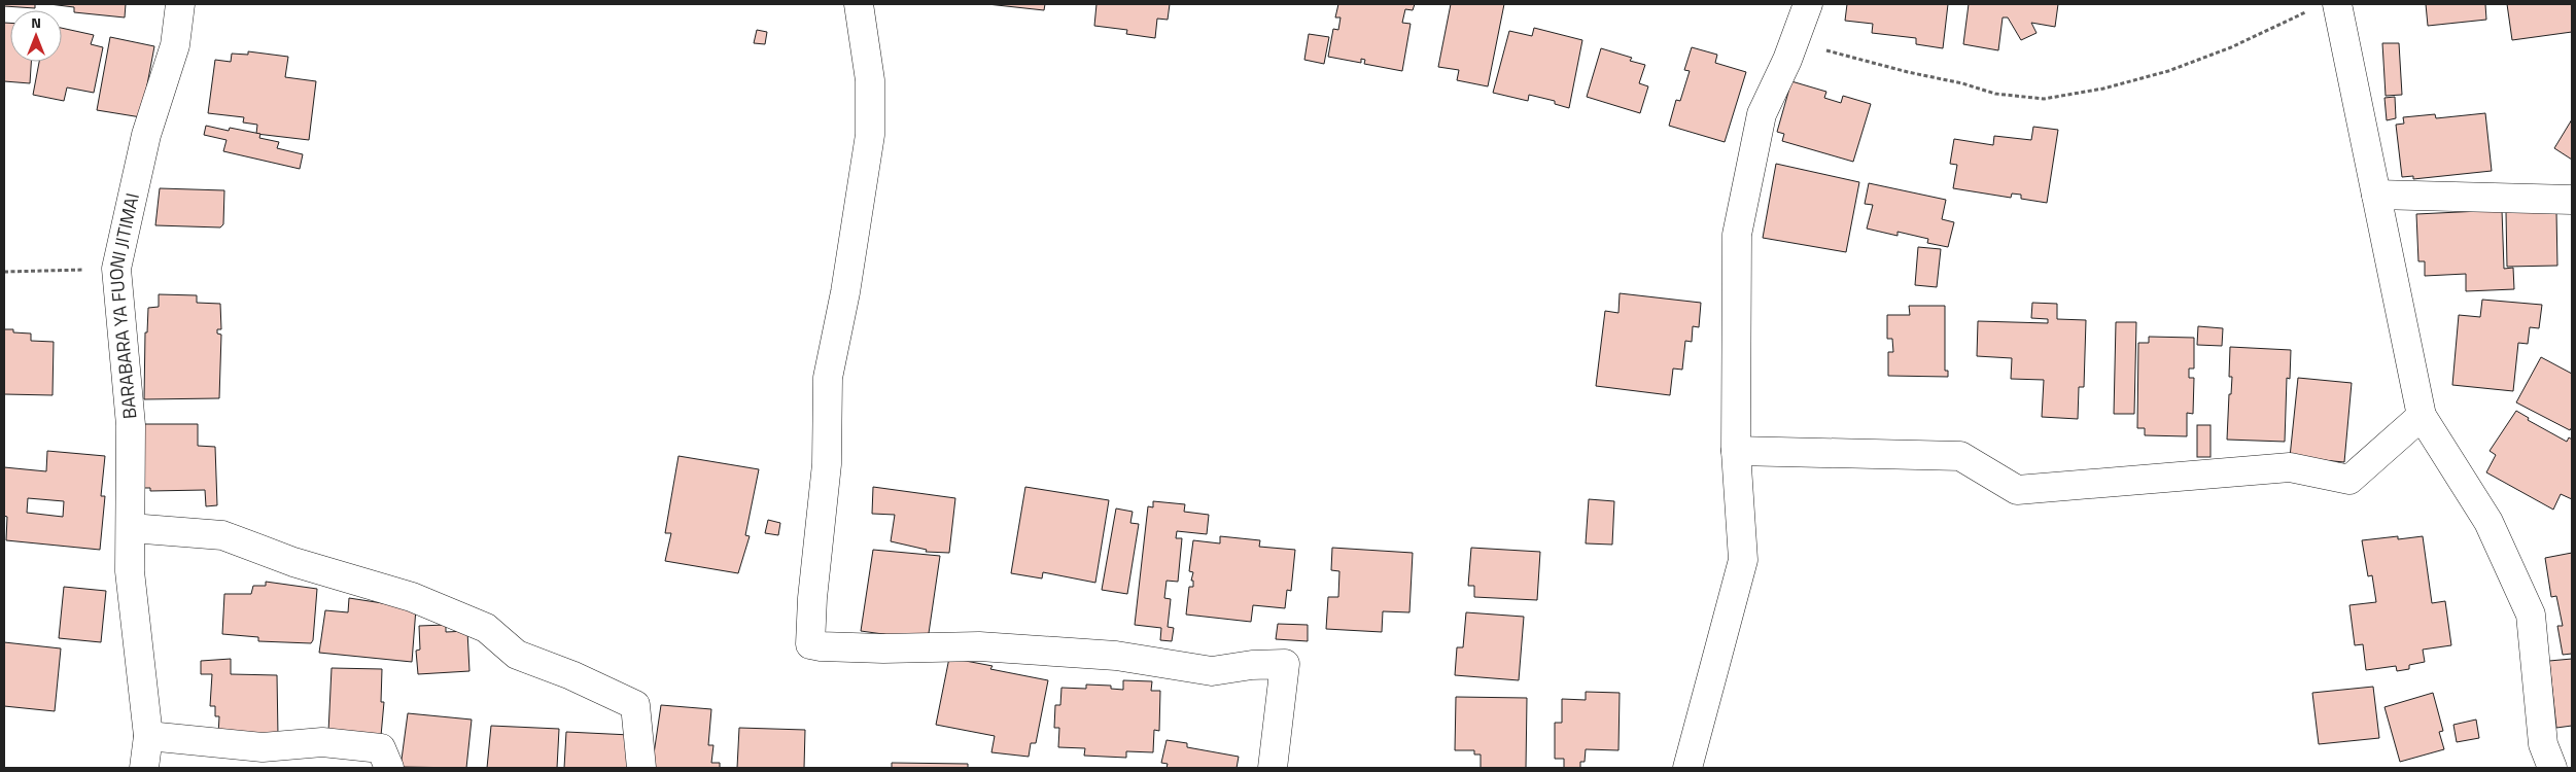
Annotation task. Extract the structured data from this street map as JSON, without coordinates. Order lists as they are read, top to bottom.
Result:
{
  "streets": {
    "street": ["BARABARA YA FUONI JITIMAI"]
  },
  "north": "top"
}
